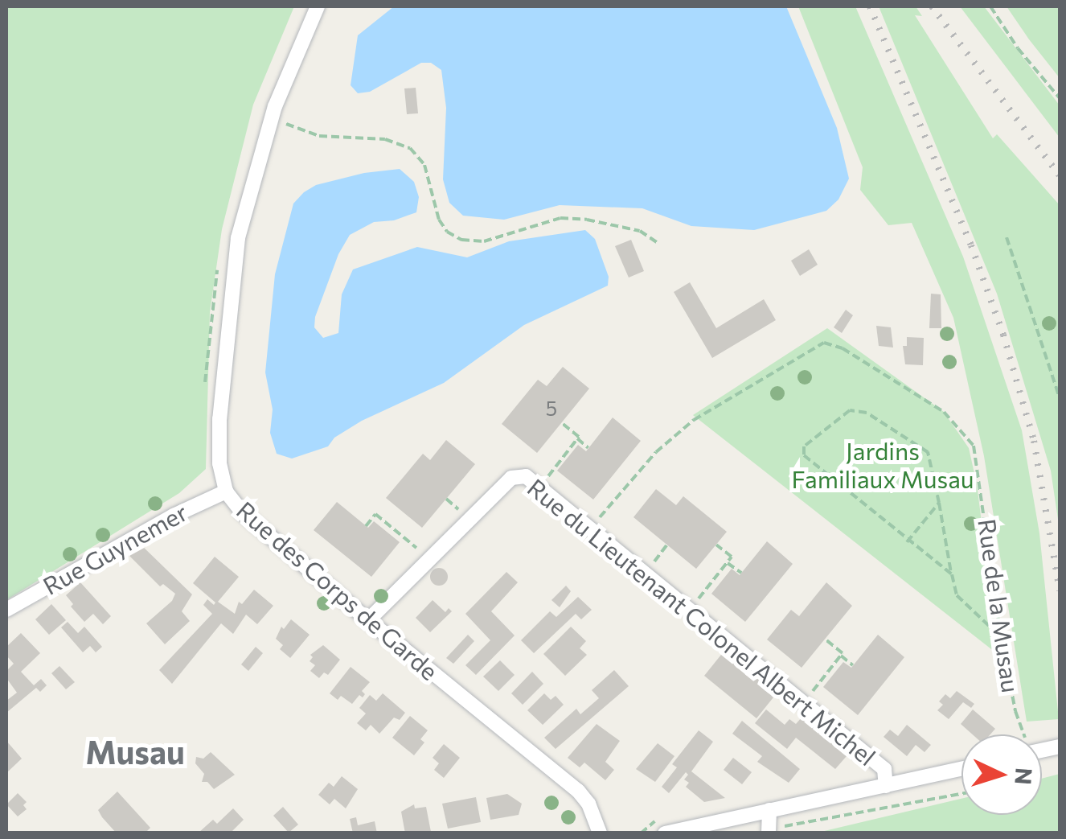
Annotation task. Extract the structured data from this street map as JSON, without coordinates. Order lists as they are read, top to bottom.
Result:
{
  "streets": {
    "street": ["Rue Guynemer", "Rue des Corps de Garde", "Rue du Lieutenant Colonel Albert Michel"],
    "path": ["Rue de la Musau"]
  },
  "crossings": [
    ["Rue Guynemer", "Rue des Corps de Garde"],
    ["Rue des Corps de Garde", "Rue du Lieutenant Colonel Albert Michel"],
    ["Rue de la Musau", "Rue du Lieutenant Colonel Albert Michel"]
  ],
  "districts": ["Musau"],
  "parks": ["Jardins Familiaux Musau"],
  "house_numbers": ["5"],
  "north": "right"
}
